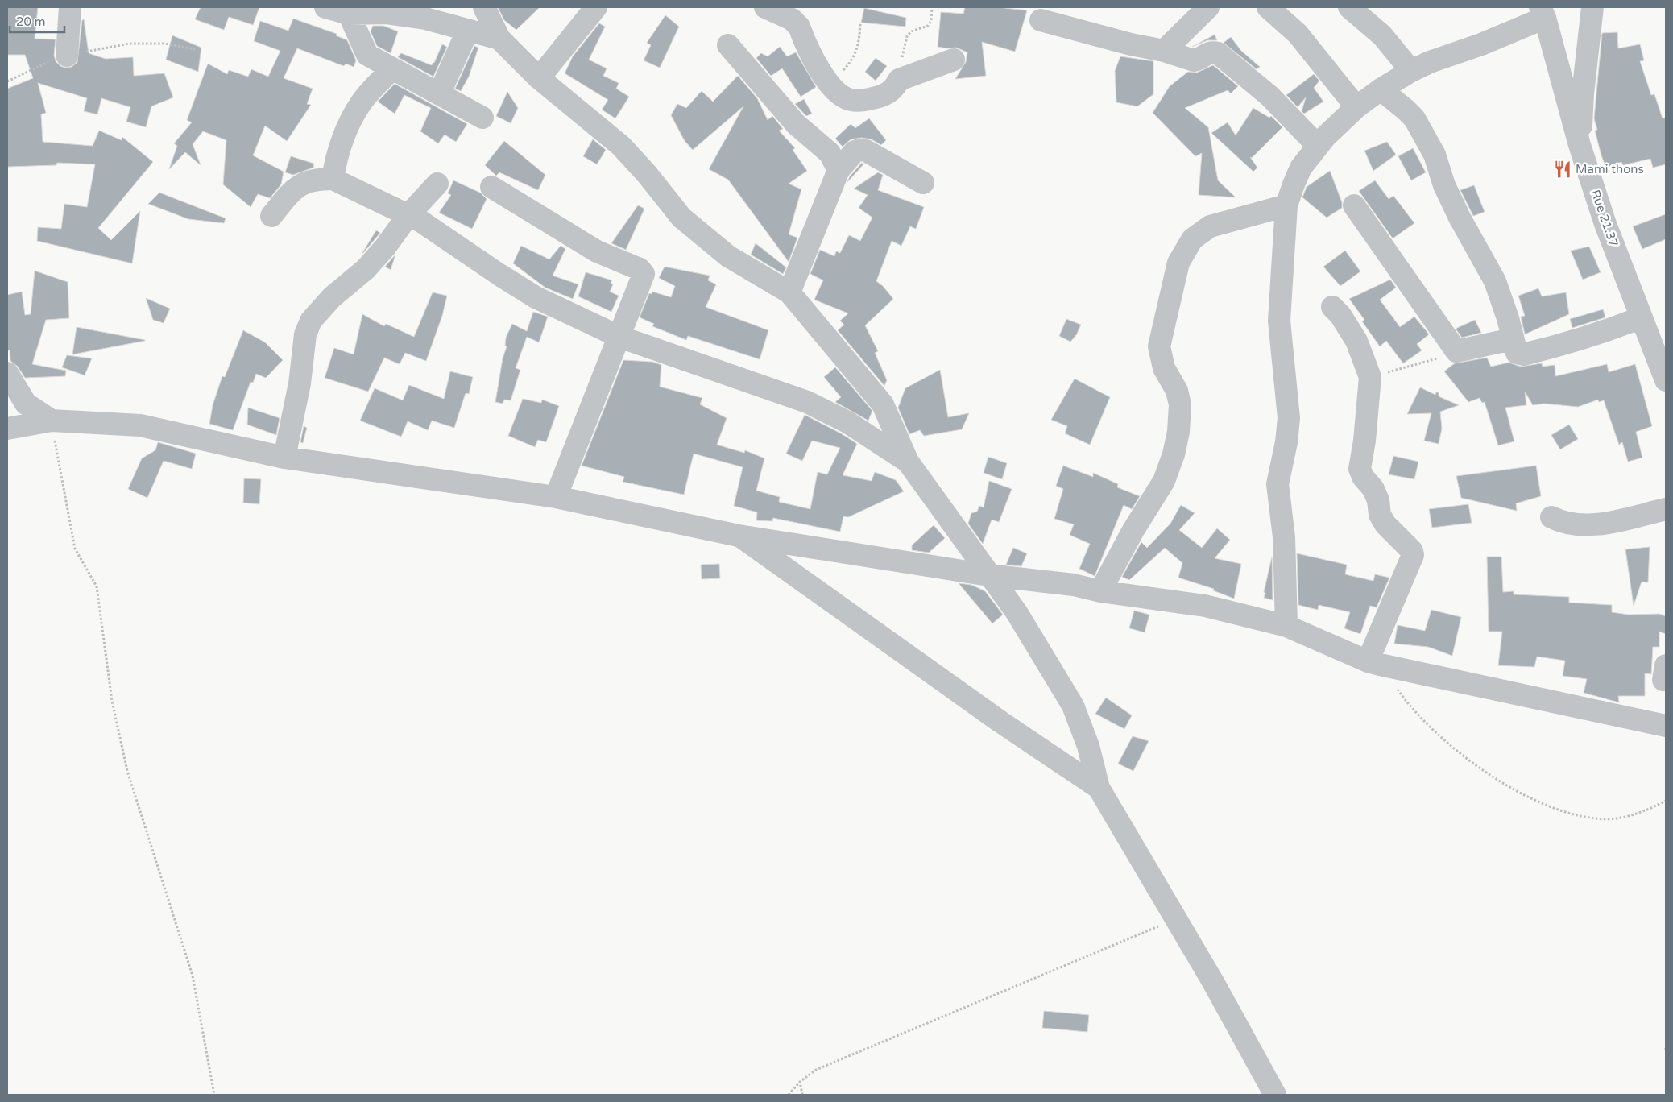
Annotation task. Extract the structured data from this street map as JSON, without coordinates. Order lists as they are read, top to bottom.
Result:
{
  "streets": {
    "street": ["Rue 21.37"]
  },
  "places": {
    "restaurant": ["Mami thons"]
  },
  "scale_bar": "20 m"
}
